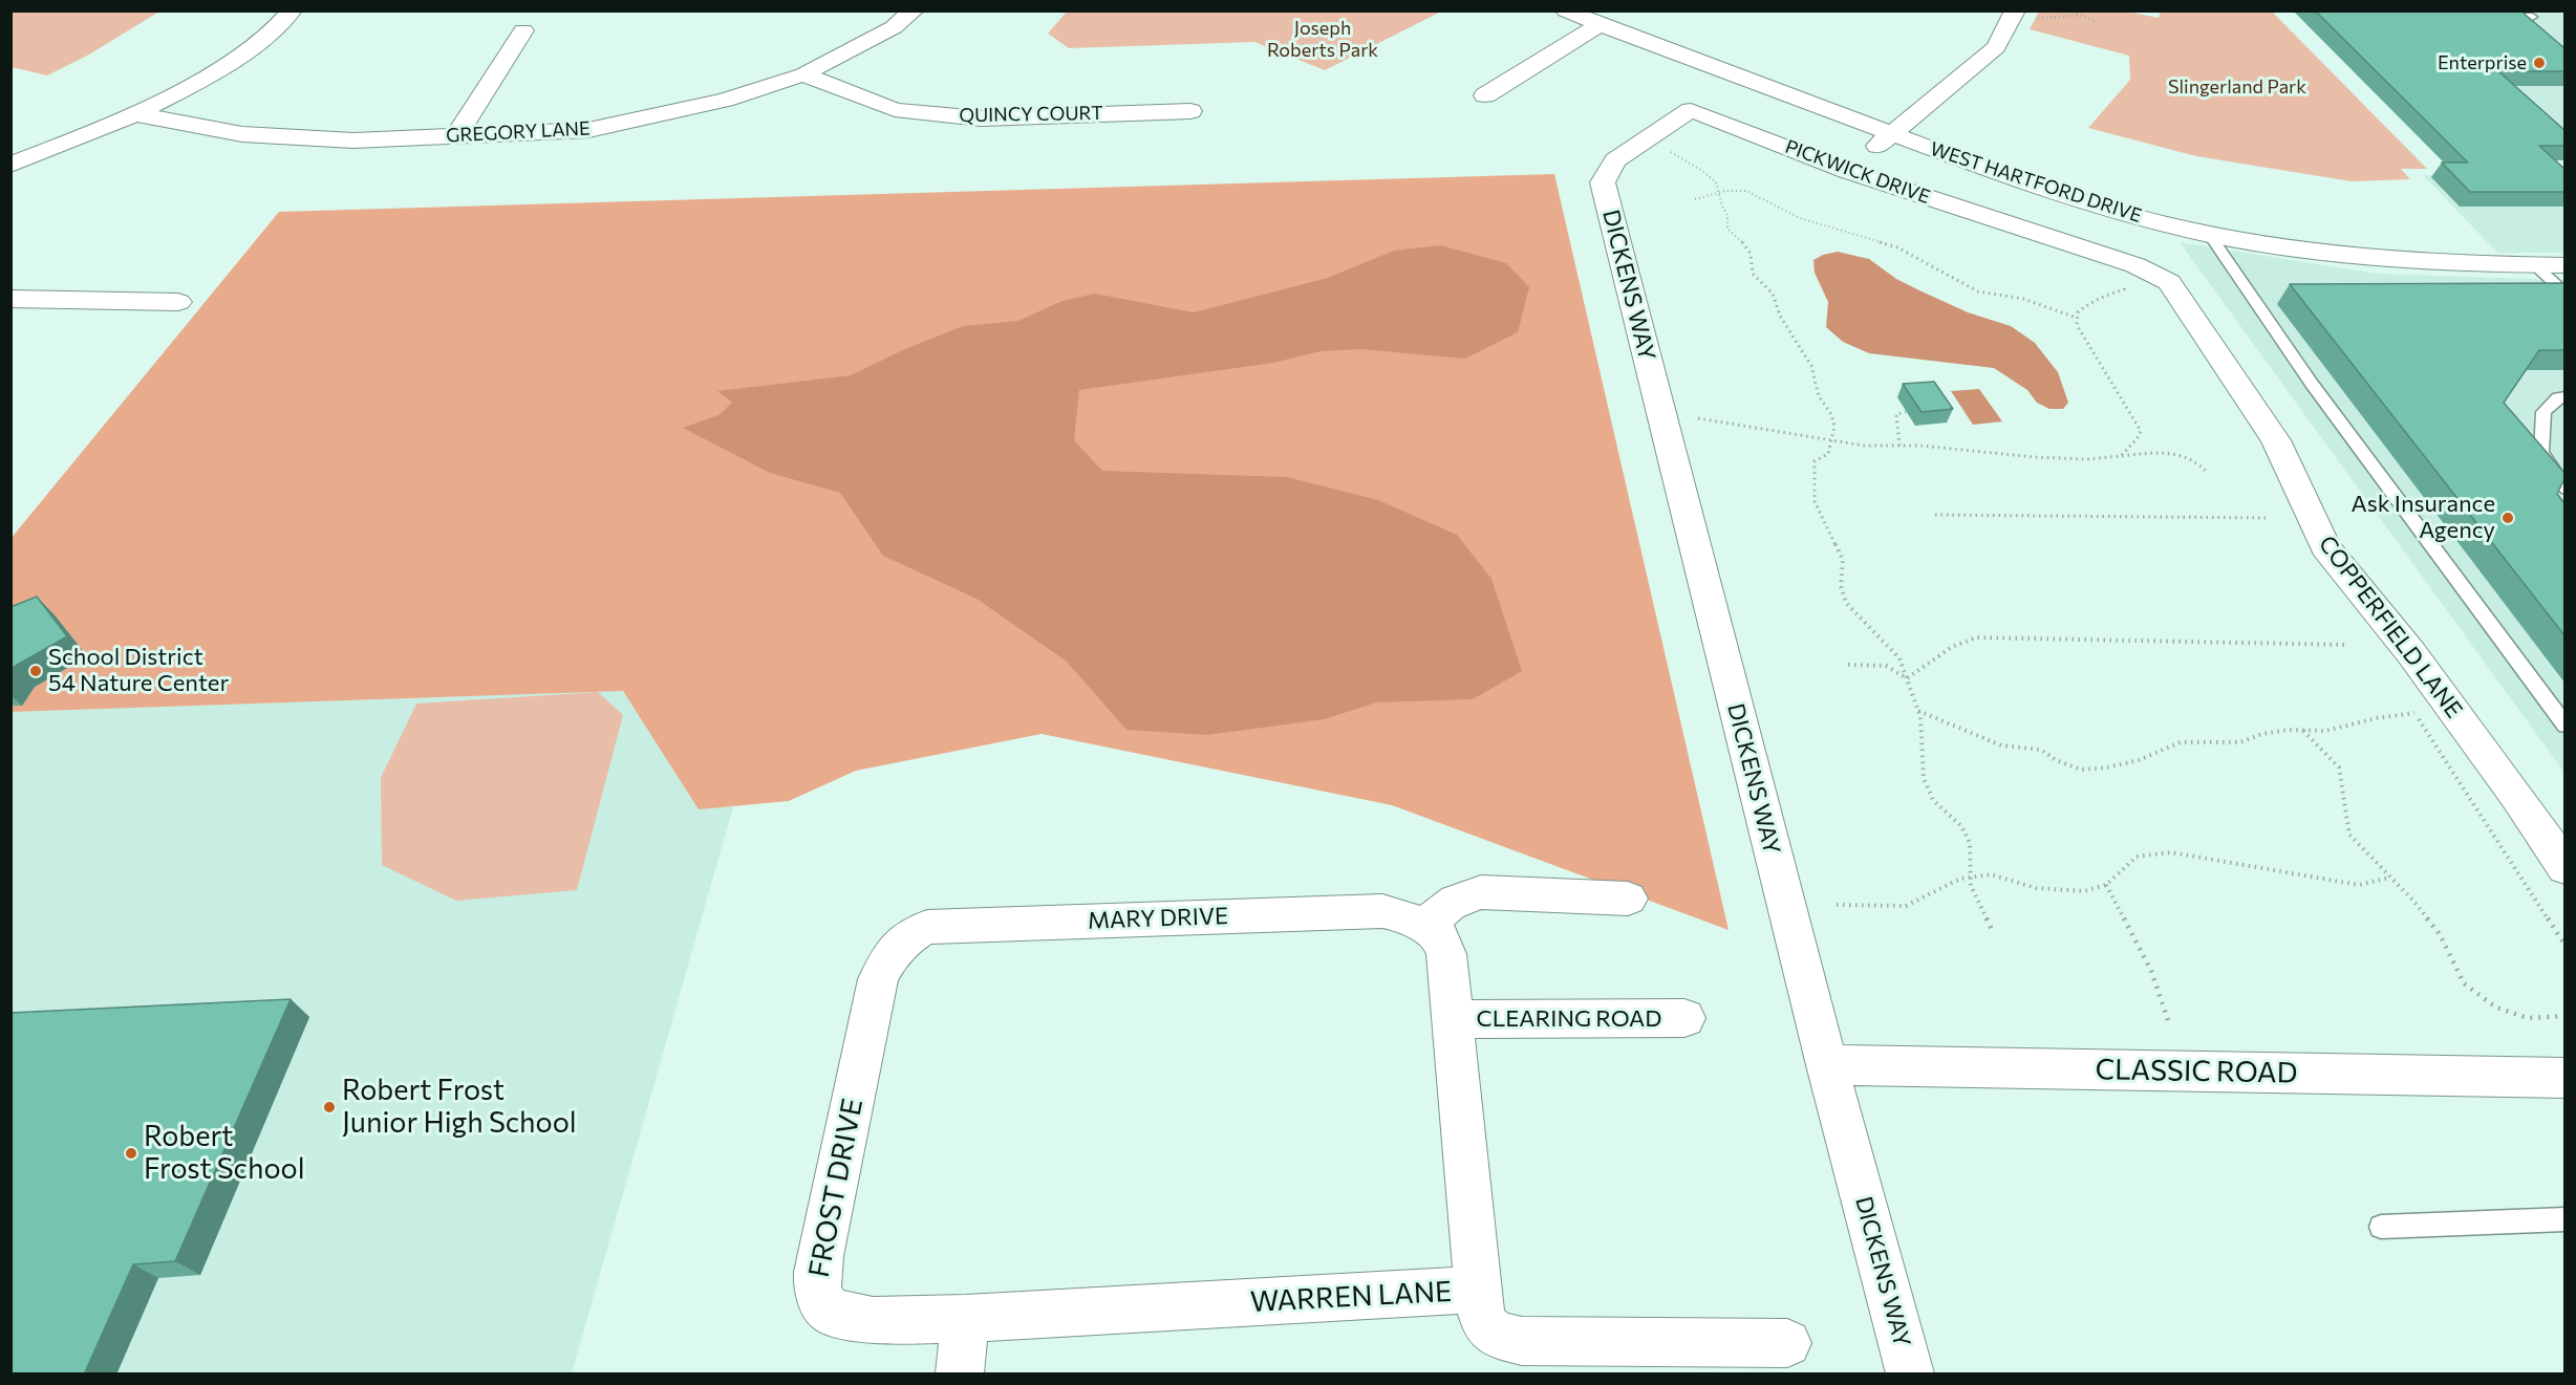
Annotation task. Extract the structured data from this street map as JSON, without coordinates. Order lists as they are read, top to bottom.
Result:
{
  "streets": {
    "street": [
      "QUINCY COURT",
      "GREGORY LANE",
      "PICKWICK DRIVE",
      "WEST HARTFORD DRIVE",
      "DICKENS WAY",
      "COPPERFIELD LANE",
      "MARY DRIVE",
      "CLEARING ROAD",
      "CLASSIC ROAD",
      "FROST DRIVE",
      "WARREN LANE"
    ]
  },
  "crossings": [
    ["QUINCY COURT", "GREGORY LANE"],
    ["PICKWICK DRIVE", "DICKENS WAY"],
    ["PICKWICK DRIVE", "COPPERFIELD LANE"],
    ["DICKENS WAY", "CLASSIC ROAD"],
    ["MARY DRIVE", "FROST DRIVE"],
    ["MARY DRIVE", "WARREN LANE"],
    ["CLEARING ROAD", "WARREN LANE"],
    ["FROST DRIVE", "WARREN LANE"]
  ],
  "parks": ["Joseph Roberts Park", "Slingerland Park"],
  "places": [
    "Enterprise",
    "Ask Insurance Agency",
    "School District 54 Nature Center",
    "Robert Frost Junior High School",
    "Robert Frost School"
  ]
}
